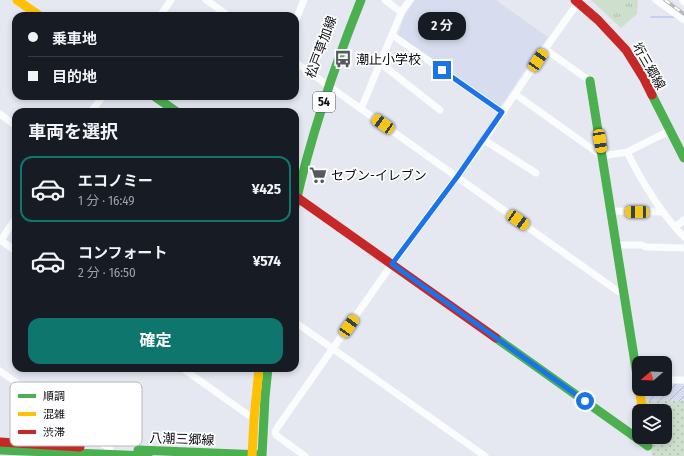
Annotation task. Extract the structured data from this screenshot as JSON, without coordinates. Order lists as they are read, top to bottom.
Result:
{
  "streets": {
    "main road": [
      "松戸草加線",
      "垳三郷線",
      "54",
      "八潮三郷線"
    ]
  },
  "places": {
    "bus stop": ["潮止小学校"],
    "supermarket": ["セブン-イレブン"]
  },
  "legend": ["順調", "混雑", "渋滞"],
  "north": "left",
  "page": {
    "bubble": "2 分",
    "banner": ["乗車地", "目的地"],
    "heading": "車両を選択",
    "list": [
      {
        "name": "エコノミー",
        "note": "1 分 · 16:49",
        "value": "¥425"
      },
      {
        "name": "コンフォート",
        "note": "2 分 · 16:50",
        "value": "¥574"
      }
    ],
    "buttons": "確定"
  }
}
